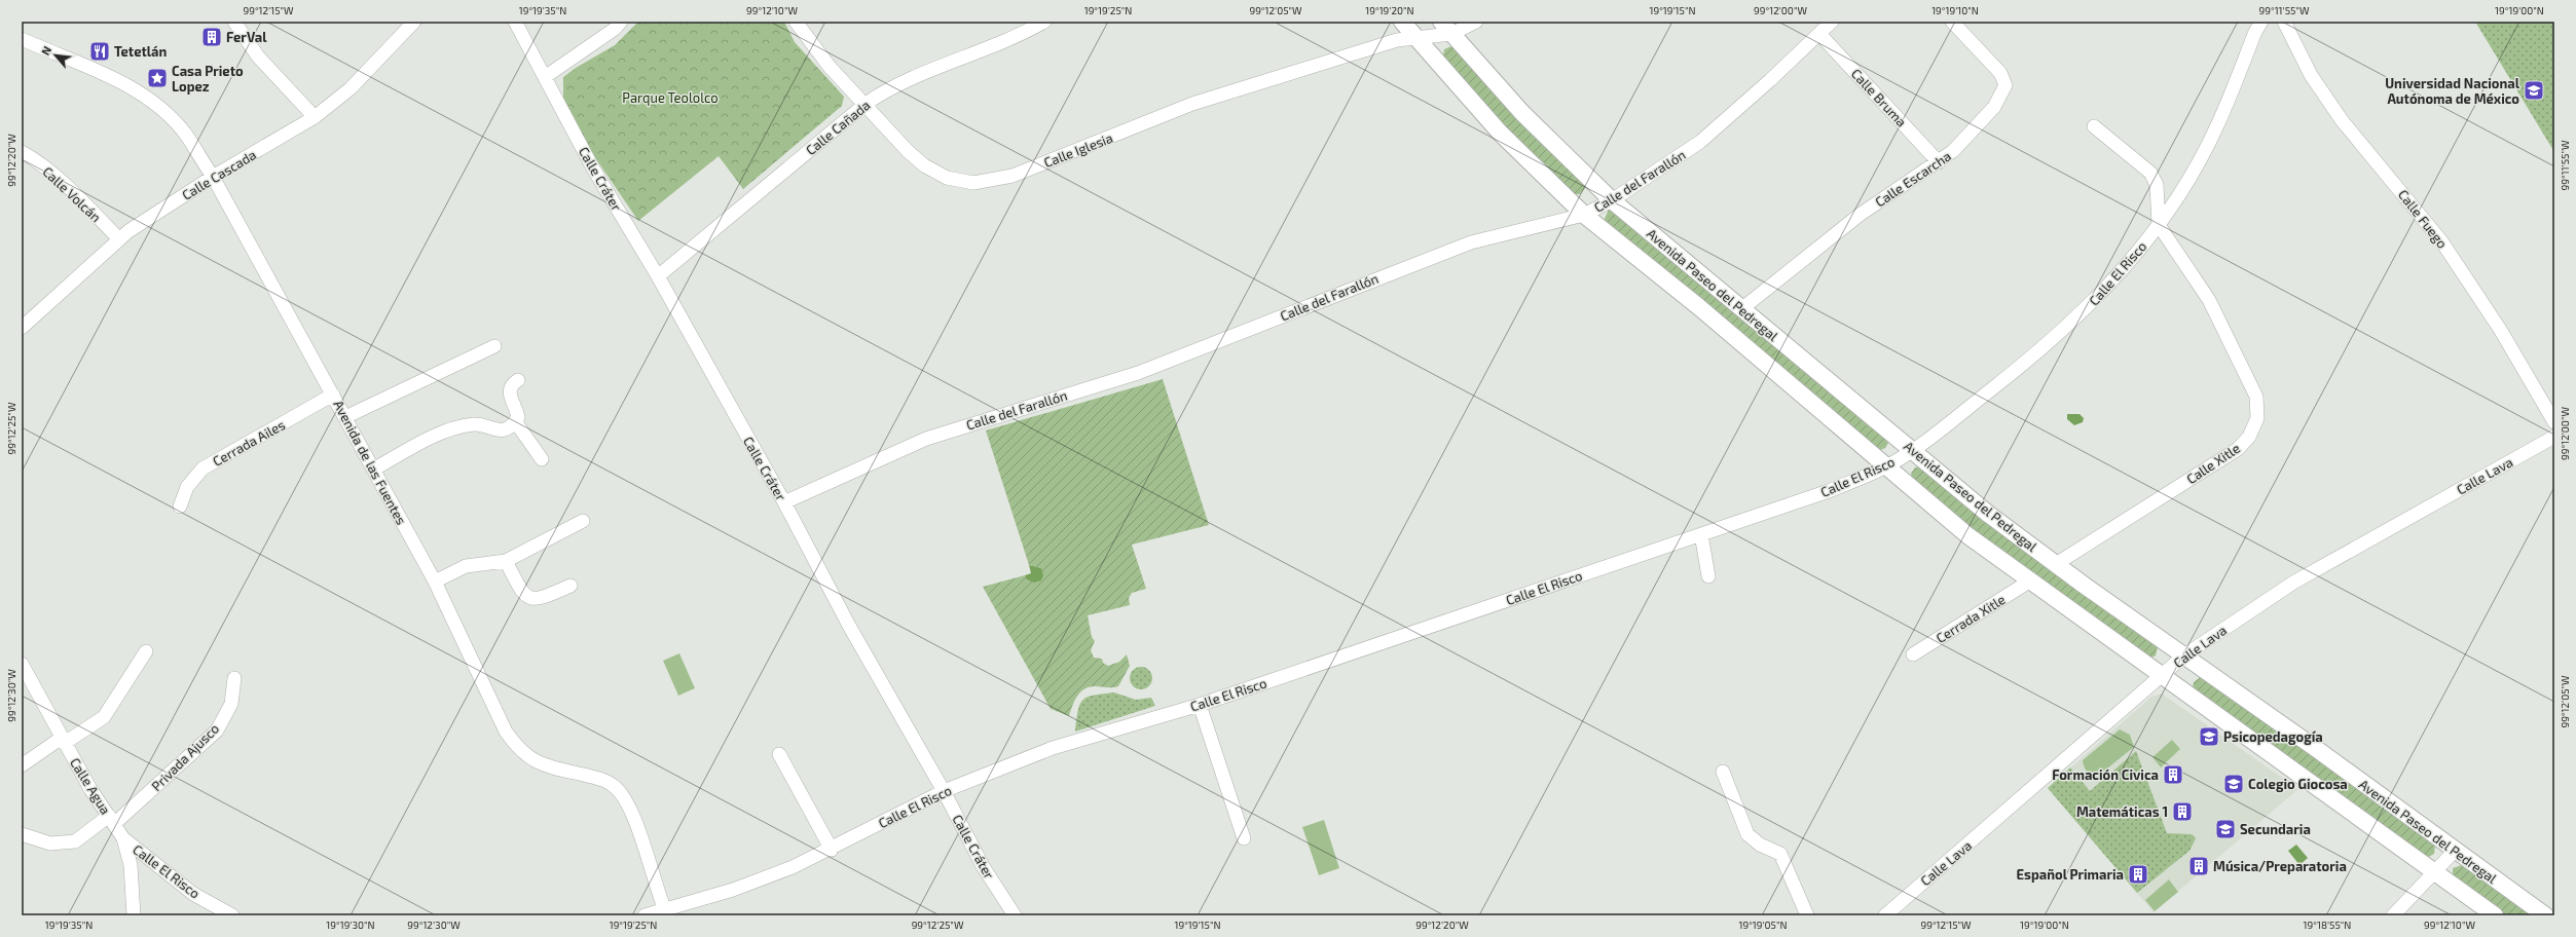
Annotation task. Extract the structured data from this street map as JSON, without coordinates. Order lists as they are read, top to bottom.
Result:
{
  "streets": {
    "main road": ["Avenida Paseo del Pedregal"],
    "street": [
      "Calle Bruma",
      "Calle Cañada",
      "Calle Iglesia",
      "Calle Cascada",
      "Calle Cráter",
      "Calle Escarcha",
      "Calle del Farallón",
      "Calle Volcán",
      "Calle Fuego",
      "Calle El Risco",
      "Cerrada Ailes",
      "Avenida de las Fuentes",
      "Calle Xitle",
      "Calle Lava",
      "Cerrada Xitle",
      "Privada Ajusco",
      "Calle Agua"
    ]
  },
  "crossings": [
    ["Calle Bruma", "Calle Escarcha"],
    ["Calle Bruma", "Calle del Farallón"],
    ["Calle Cañada", "Calle Iglesia"],
    ["Calle Cañada", "Calle Cráter"],
    ["Calle Iglesia", "Avenida Paseo del Pedregal"],
    ["Calle Cascada", "Calle Volcán"],
    ["Calle Cascada", "Avenida de las Fuentes"],
    ["Calle Cráter", "Calle del Farallón"],
    ["Calle Cráter", "Calle El Risco"],
    ["Calle Escarcha", "Avenida Paseo del Pedregal"],
    ["Calle del Farallón", "Avenida Paseo del Pedregal"],
    ["Calle El Risco", "Avenida Paseo del Pedregal"],
    ["Calle El Risco", "Avenida de las Fuentes"],
    ["Calle El Risco", "Calle Xitle"],
    ["Calle El Risco", "Calle Agua"],
    ["Avenida Paseo del Pedregal", "Calle Xitle"],
    ["Avenida Paseo del Pedregal", "Calle Lava"],
    ["Avenida Paseo del Pedregal", "Cerrada Xitle"],
    ["Cerrada Ailes", "Avenida de las Fuentes"],
    ["Privada Ajusco", "Calle Agua"]
  ],
  "parks": ["Parque Teololco"],
  "places": {
    "building": [
      "FerVal",
      "Formación Civica",
      "Matemáticas 1",
      "Música/Preparatoria",
      "Español Primaria"
    ],
    "restaurant": ["Tetetlán"],
    "place": ["Casa Prieto Lopez"],
    "school or university": [
      "Universidad Nacional Autónoma de México",
      "Psicopedagogía",
      "Colegio Giocosa",
      "Secundaria"
    ]
  },
  "north": "top left",
  "coordinates": [
    "99°12'15\"W",
    "19°19'35\"N",
    "99°12'10\"W",
    "19°19'25\"N",
    "99°12'05\"W",
    "19°19'20\"N",
    "19°19'15\"N",
    "99°12'00\"W",
    "19°19'10\"N",
    "99°11'55\"W",
    "19°19'00\"N",
    "99°12'20\"W",
    "99°12'25\"W",
    "99°12'30\"W",
    "19°19'30\"N",
    "19°19'05\"N",
    "19°18'55\"N"
  ]
}
